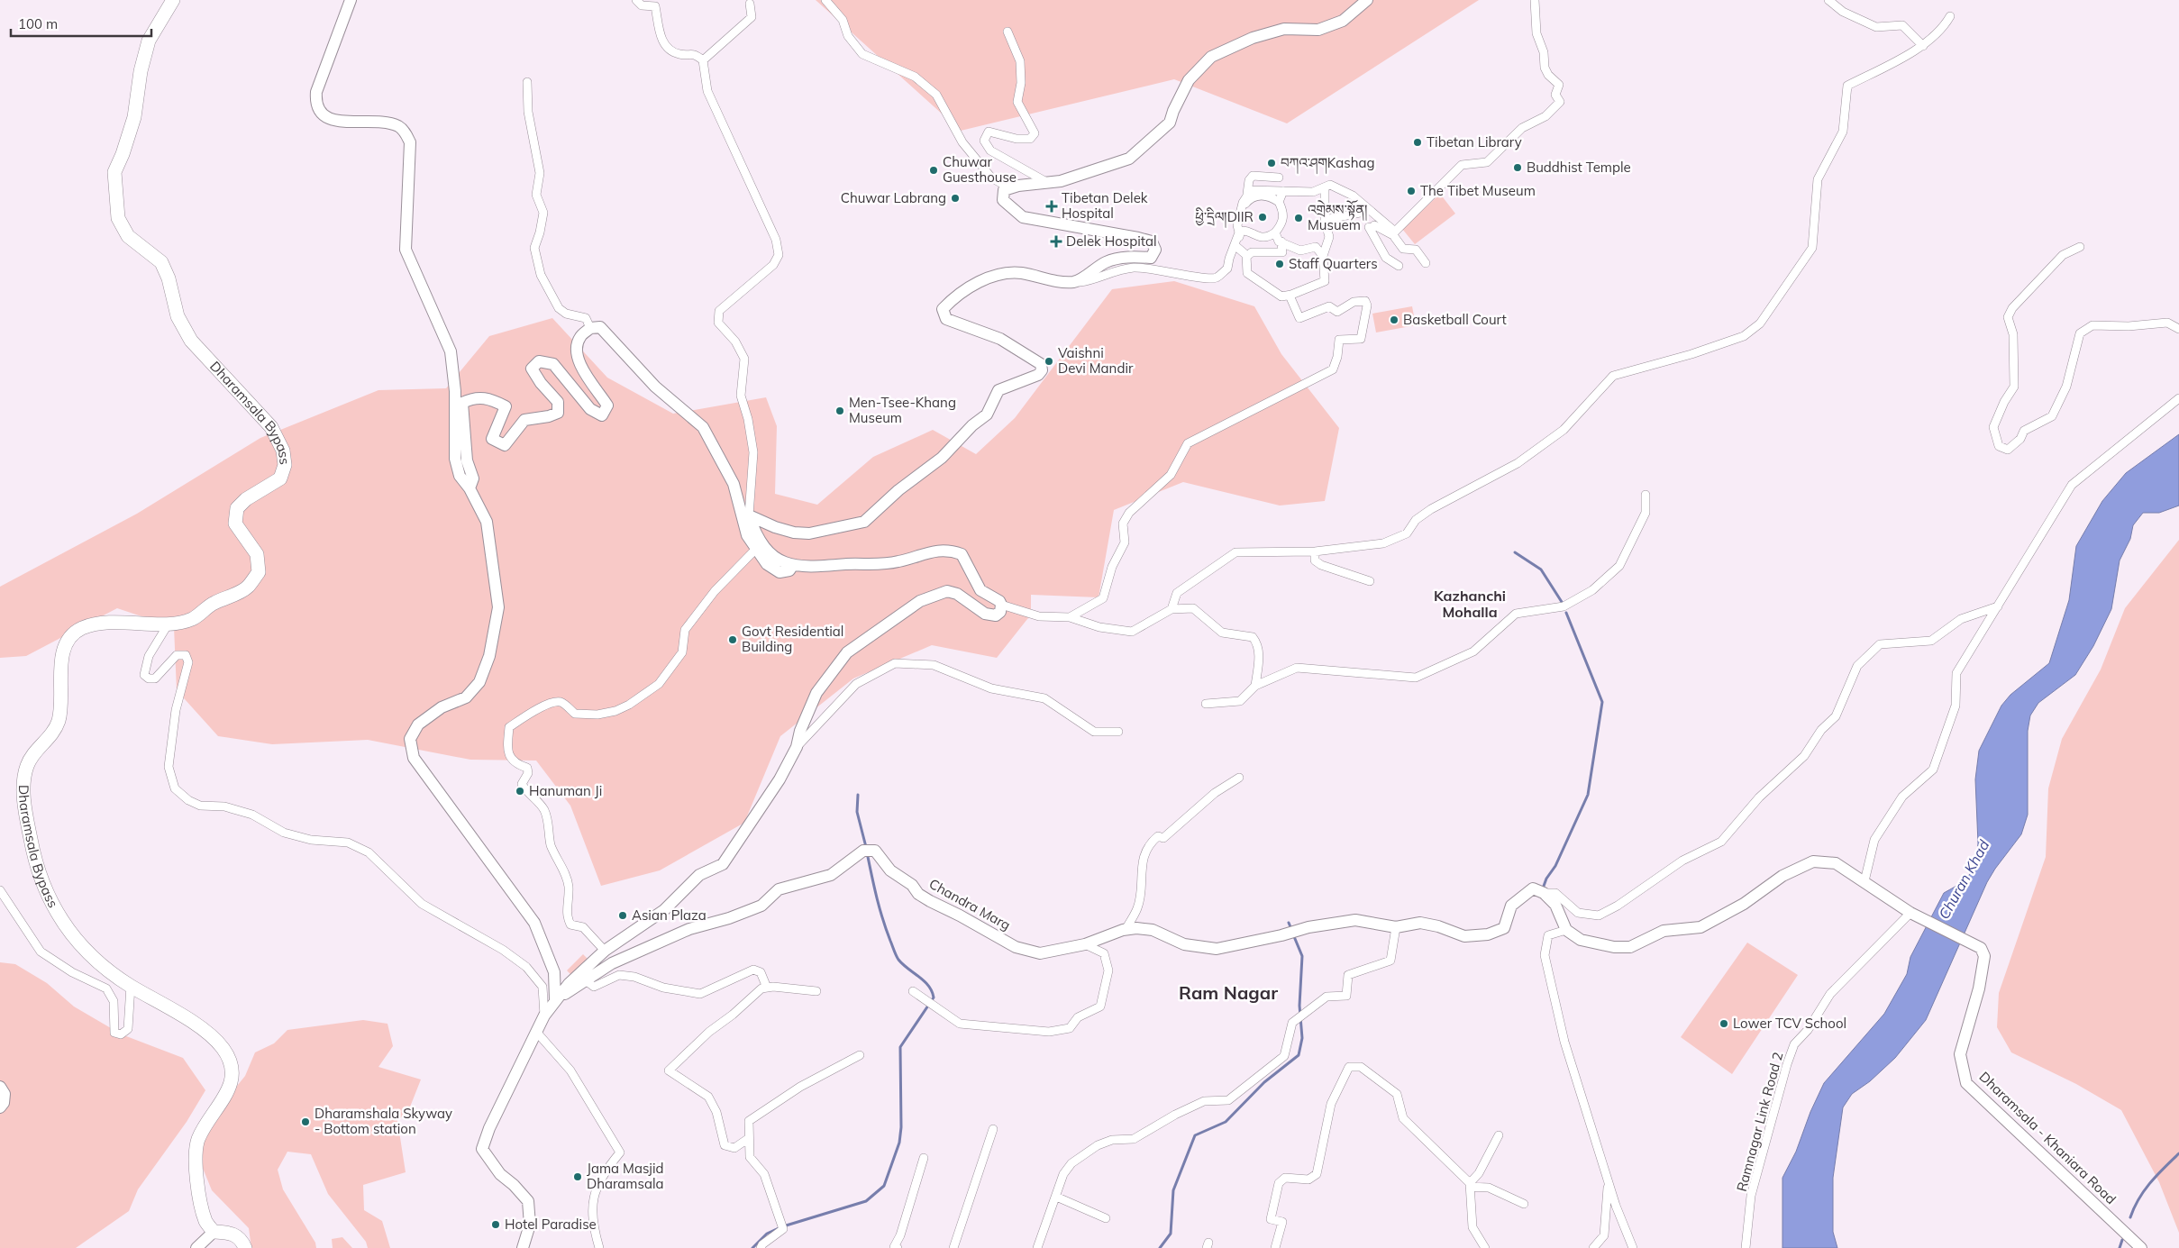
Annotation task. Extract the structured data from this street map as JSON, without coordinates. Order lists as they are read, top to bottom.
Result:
{
  "streets": {
    "main road": ["Dharamsala Bypass"],
    "street": ["Chandra Marg", "Ramnagar Link Road 2", "Dharamsala - Khaniara Road"]
  },
  "crossings": [
    ["Ramnagar Link Road 2", "Dharamsala - Khaniara Road"]
  ],
  "districts": ["Kazhanchi Mohalla", "Ram Nagar"],
  "water": ["Churan Khad"],
  "places": {
    "other": [
      "Tibetan Library",
      "བཀའ་ཤགKashag",
      "Buddhist Temple",
      "Chuwar Guesthouse",
      "The Tibet Museum",
      "Chuwar Labrang",
      "ཕྱི་དྲིལ།DIIR",
      "འགྲེམས་སྟོན། Musuem",
      "Staff Quarters",
      "Basketball Court",
      "Vaishni Devi Mandir",
      "Men-Tsee-Khang Museum",
      "Govt Residential Building",
      "Hanuman Ji",
      "Asian Plaza",
      "Lower TCV School",
      "Dharamshala Skyway - Bottom station",
      "Jama Masjid Dharamsala",
      "Hotel Paradise"
    ],
    "health": ["Tibetan Delek Hospital", "Delek Hospital"]
  },
  "scale_bar": "100 m"
}
